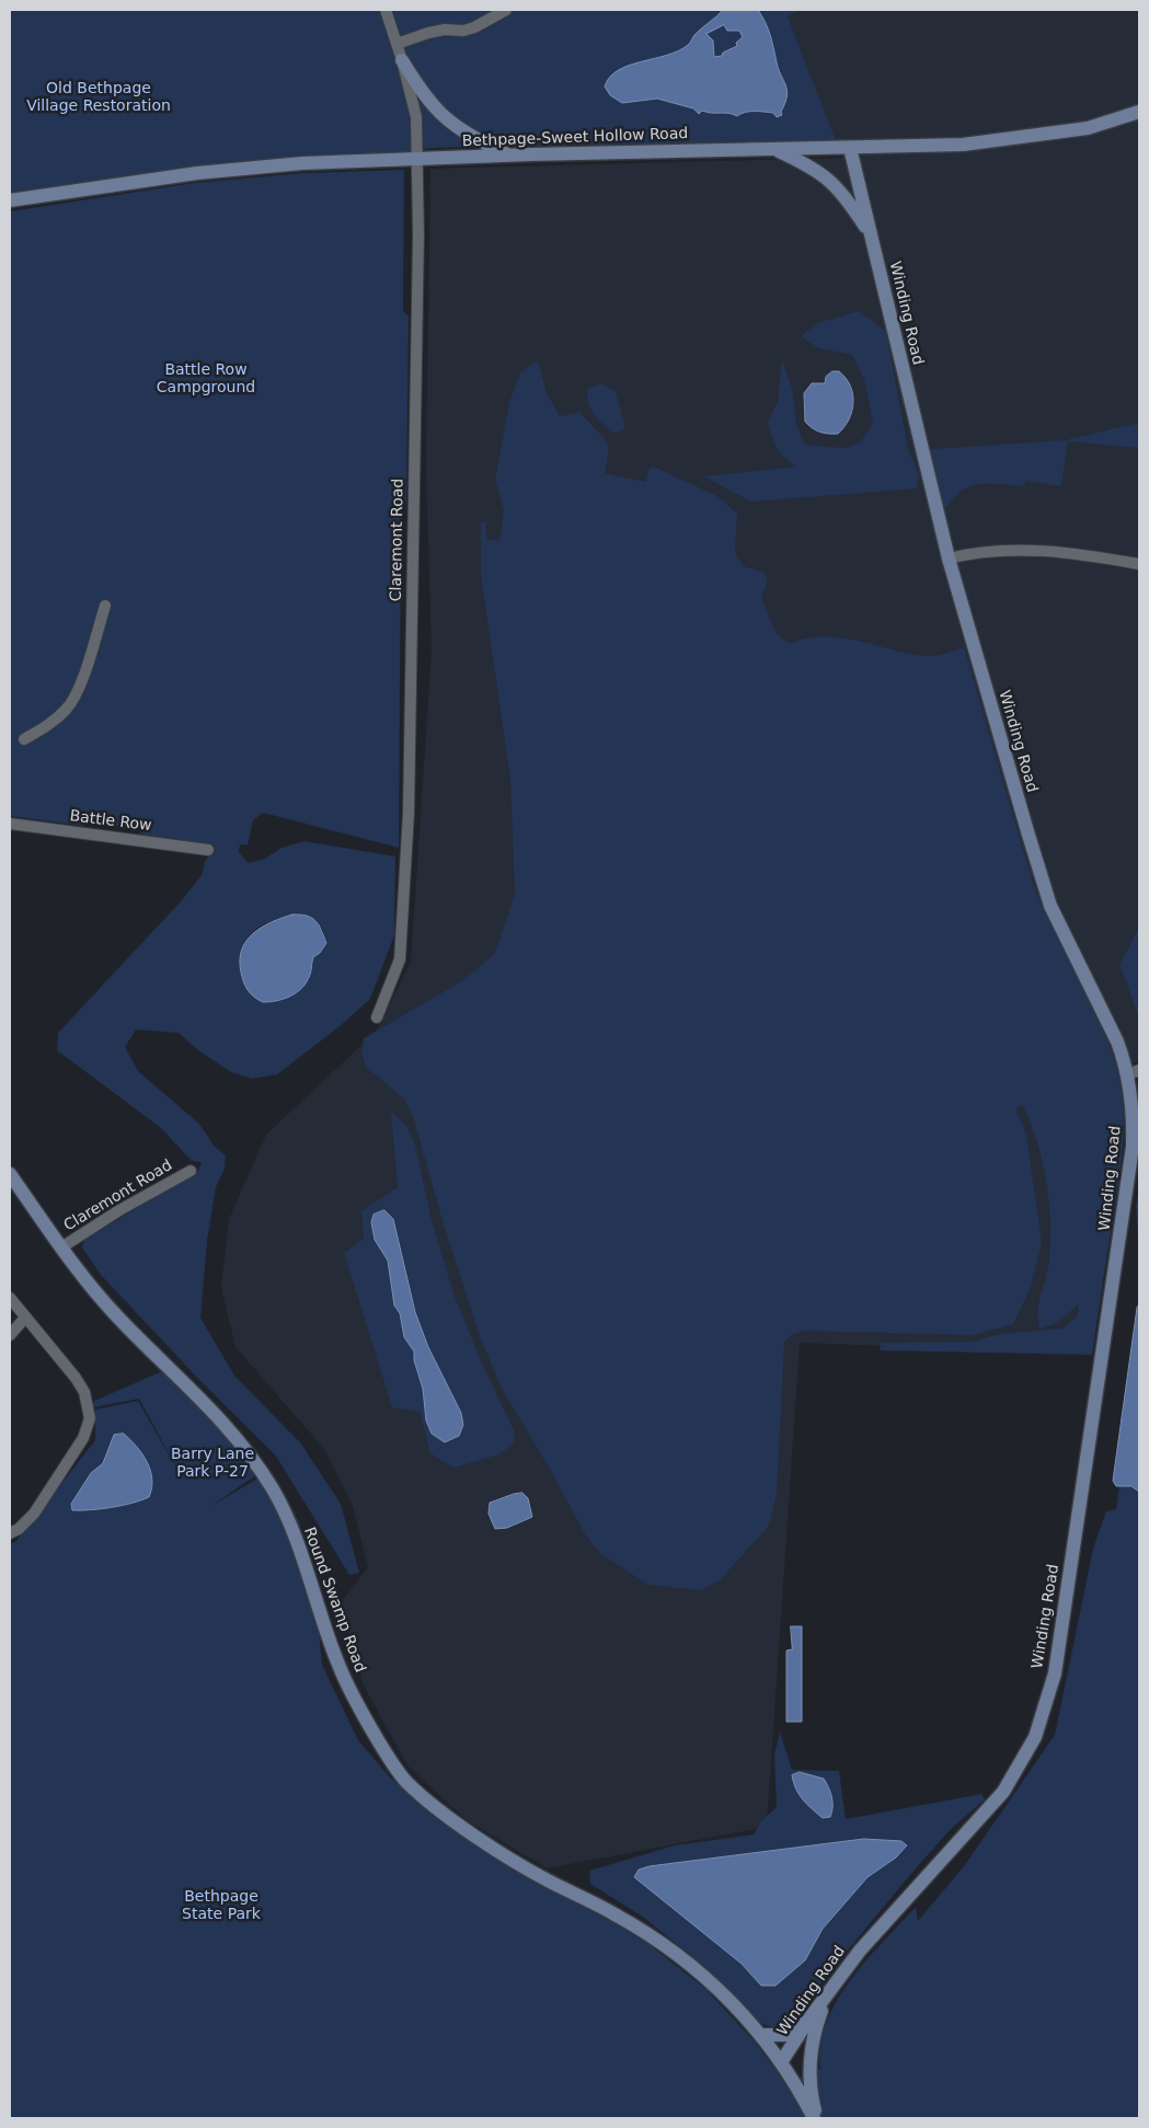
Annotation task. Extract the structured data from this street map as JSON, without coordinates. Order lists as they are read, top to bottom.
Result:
{
  "streets": {
    "main road": ["Bethpage-Sweet Hollow Road", "Winding Road", "Round Swamp Road"],
    "street": ["Claremont Road", "Battle Row"]
  },
  "crossings": [
    ["Bethpage-Sweet Hollow Road", "Winding Road"],
    ["Bethpage-Sweet Hollow Road", "Claremont Road"],
    ["Winding Road", "Round Swamp Road"],
    ["Claremont Road", "Round Swamp Road"]
  ],
  "parks": [
    "Old Bethpage Village Restoration",
    "Battle Row Campground",
    "Barry Lane Park P-27",
    "Bethpage State Park"
  ]
}
